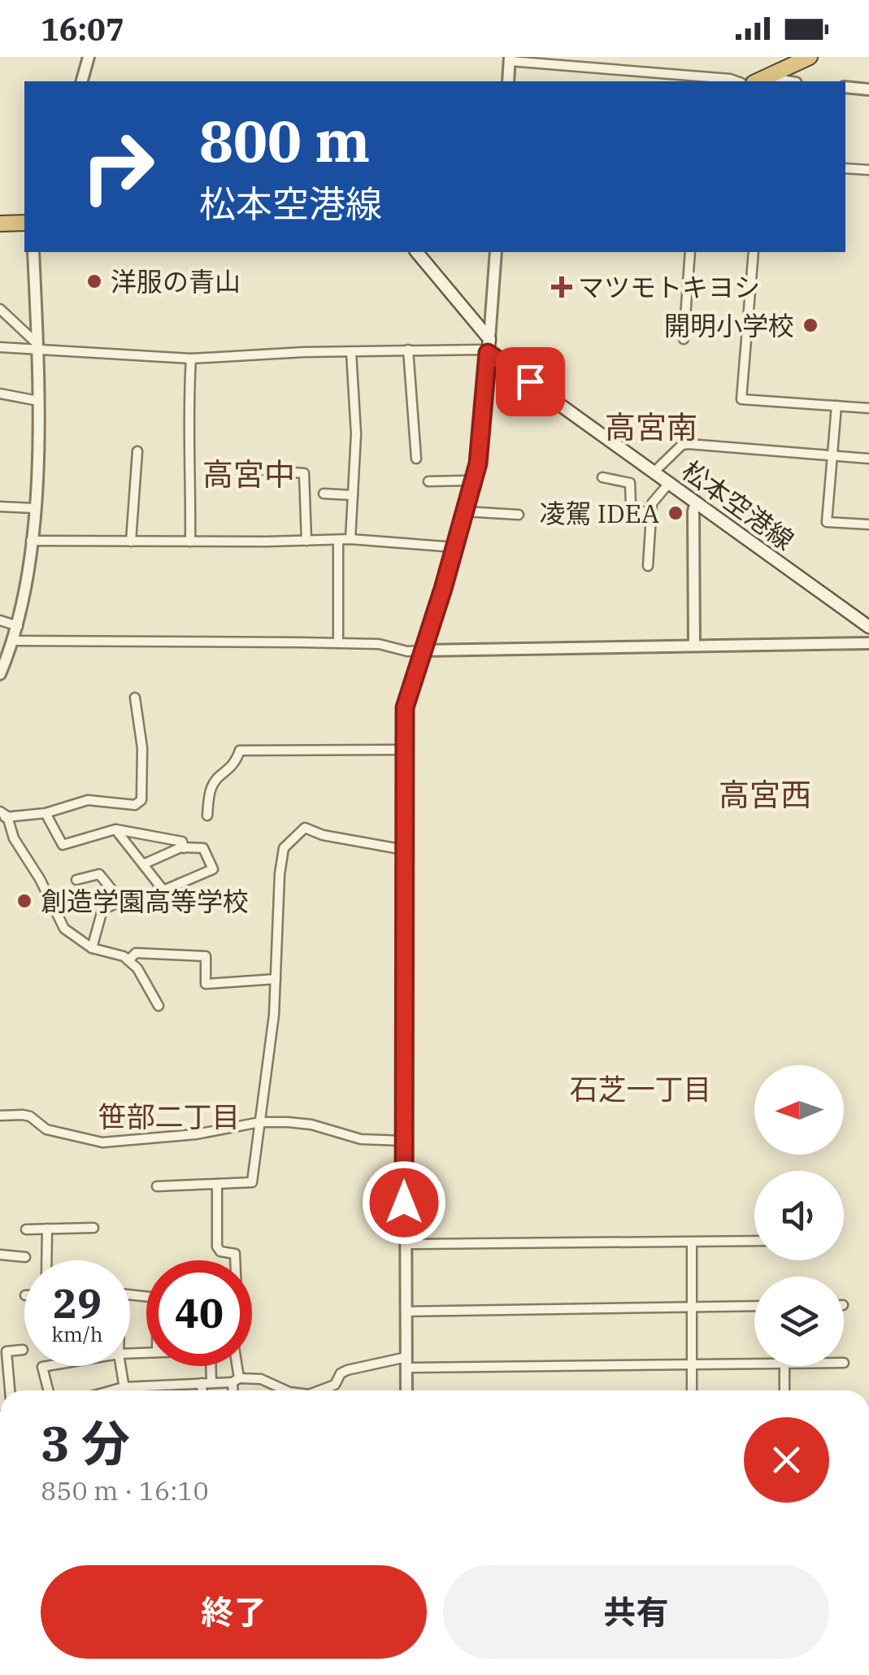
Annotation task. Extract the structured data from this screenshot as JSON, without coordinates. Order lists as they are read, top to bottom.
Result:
{
  "streets": {
    "main road": ["松本空港線"]
  },
  "districts": [
    "高宮南",
    "高宮中",
    "高宮西",
    "石芝一丁目",
    "笹部二丁目"
  ],
  "places": {
    "other": [
      "洋服の青山",
      "開明小学校",
      "凌駕 IDEA",
      "創造学園高等学校"
    ],
    "health": ["マツモトキヨシ"]
  },
  "north": "left",
  "page": {
    "status": "16:07",
    "turn": ["800 m", "松本空港線"],
    "speed": "29 km/h",
    "limit": "40",
    "heading": ["3 分", "850 m · 16:10"],
    "buttons": ["終了", "共有"]
  }
}
